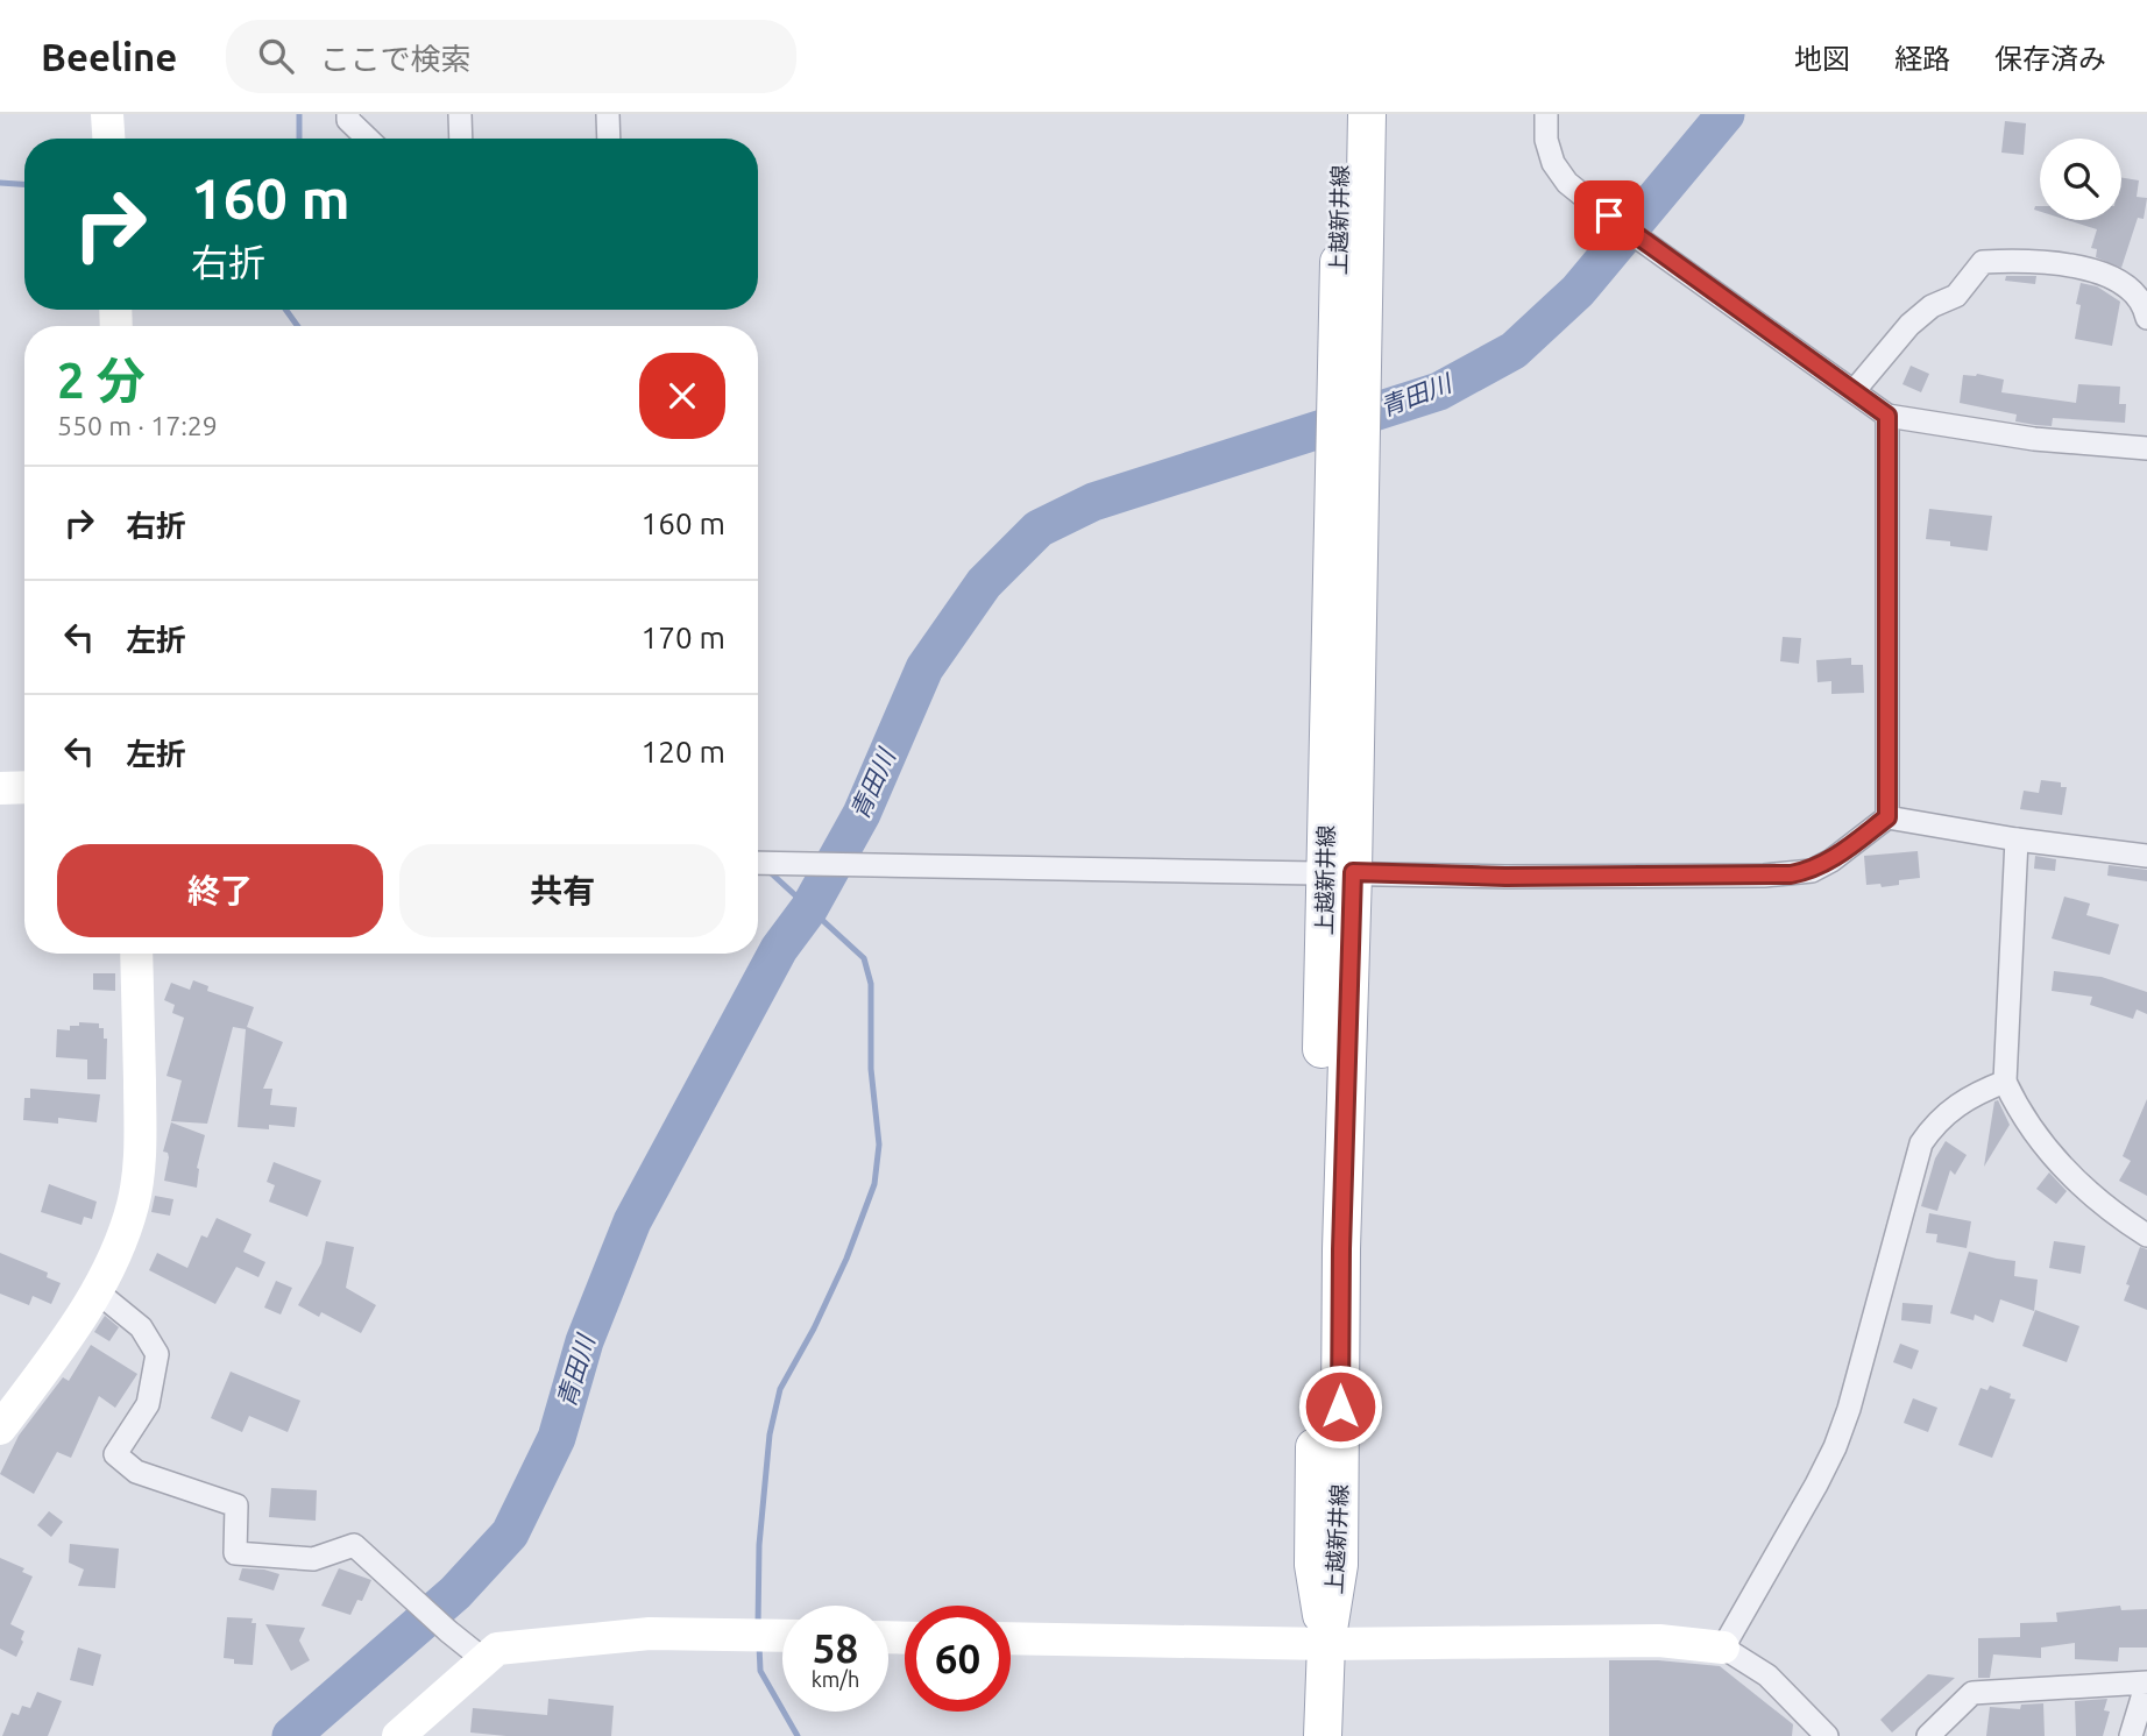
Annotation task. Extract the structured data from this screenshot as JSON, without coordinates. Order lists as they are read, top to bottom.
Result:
{
  "streets": {
    "main road": ["上越新井線"]
  },
  "water": ["青田川"],
  "page": {
    "header": "Beeline",
    "search": "ここで検索",
    "nav": ["地図", "経路", "保存済み"],
    "turn": ["160 m", "右折"],
    "heading": ["2 分", "550 m · 17:29"],
    "list": [
      {
        "name": "右折",
        "value": "160 m"
      },
      {
        "name": "左折",
        "value": "170 m"
      },
      {
        "name": "左折",
        "value": "120 m"
      }
    ],
    "buttons": ["終了", "共有"],
    "speed": "58 km/h",
    "limit": "60"
  }
}
